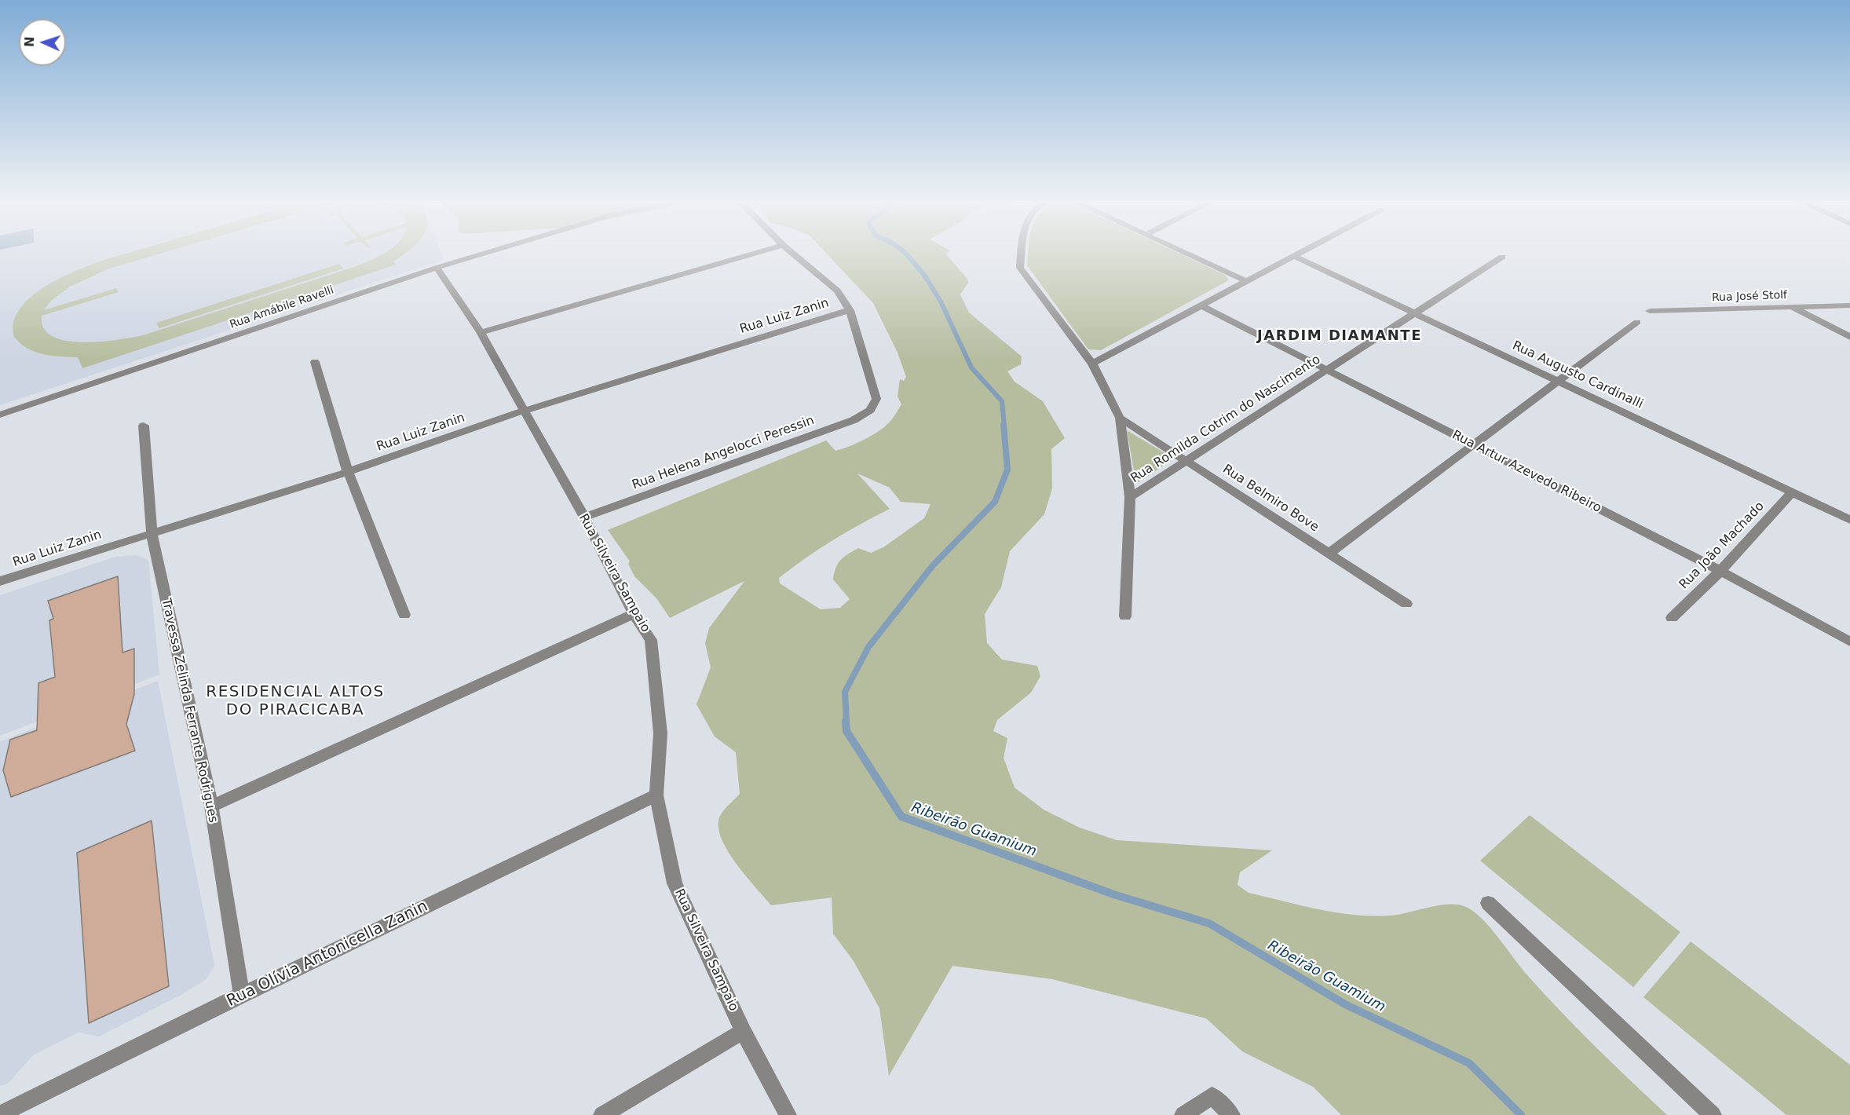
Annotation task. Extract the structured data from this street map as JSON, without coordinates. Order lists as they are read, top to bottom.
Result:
{
  "streets": {
    "street": [
      "Rua José Stolf",
      "Rua Amábile Ravelli",
      "Rua Luiz Zanin",
      "Rua Augusto Cardinalli",
      "Rua Romilda Cotrim do Nascimento",
      "Rua Helena Angelocci Peressin",
      "Rua Artur Azevedo Ribeiro",
      "Rua Belmiro Bove",
      "Rua João Machado",
      "Rua Silveira Sampaio",
      "Travessa Zelinda Ferrante Rodrigues",
      "Rua Olívia Antonicella Zanin"
    ]
  },
  "crossings": [
    ["Rua Amábile Ravelli", "Rua Silveira Sampaio"],
    ["Rua Luiz Zanin", "Rua Helena Angelocci Peressin"],
    ["Rua Luiz Zanin", "Rua Silveira Sampaio"],
    ["Rua Luiz Zanin", "Travessa Zelinda Ferrante Rodrigues"],
    ["Rua Augusto Cardinalli", "Rua Romilda Cotrim do Nascimento"],
    ["Rua Augusto Cardinalli", "Rua João Machado"],
    ["Rua Romilda Cotrim do Nascimento", "Rua Artur Azevedo Ribeiro"],
    ["Rua Romilda Cotrim do Nascimento", "Rua Belmiro Bove"],
    ["Rua Helena Angelocci Peressin", "Rua Silveira Sampaio"],
    ["Rua Artur Azevedo Ribeiro", "Rua João Machado"],
    ["Rua Silveira Sampaio", "Rua Olívia Antonicella Zanin"],
    ["Travessa Zelinda Ferrante Rodrigues", "Rua Olívia Antonicella Zanin"]
  ],
  "districts": ["JARDIM DIAMANTE", "RESIDENCIAL ALTOS DO PIRACICABA"],
  "water": ["Ribeirão Guamium"],
  "north": "left"
}
